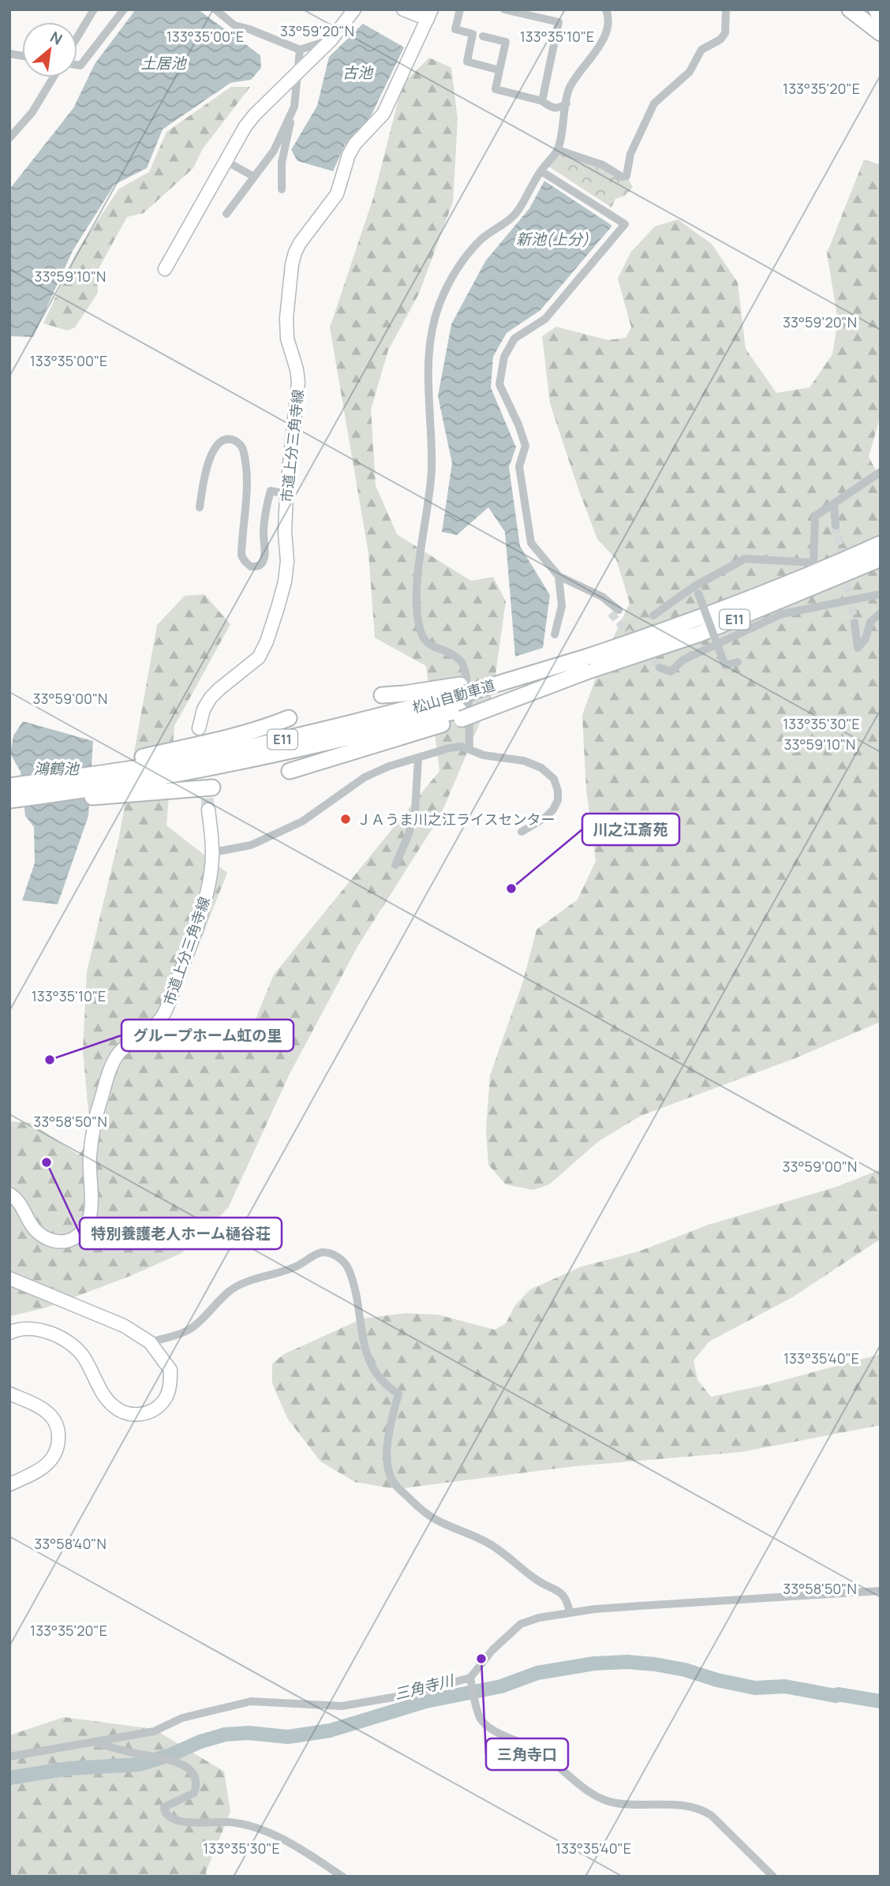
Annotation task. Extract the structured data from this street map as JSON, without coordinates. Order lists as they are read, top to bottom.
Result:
{
  "streets": {
    "highway": ["E11", "松山自動車道"],
    "street": ["市道上分三角寺線"]
  },
  "water": [
    "土居池",
    "古池",
    "新池(上分)",
    "鴻鶴池",
    "三角寺川"
  ],
  "places": [
    "ＪＡうま川之江ライスセンター",
    "川之江斎苑",
    "グループホーム虹の里",
    "特別養護老人ホーム樋谷荘",
    "三角寺口"
  ],
  "north": "top right",
  "coordinates": [
    "33°59'20\"N",
    "133°35'00\"E",
    "133°35'10\"E",
    "133°35'20\"E",
    "33°59'10\"N",
    "33°59'00\"N",
    "133°35'30\"E",
    "33°58'50\"N",
    "133°35'40\"E",
    "33°58'40\"N"
  ]
}
